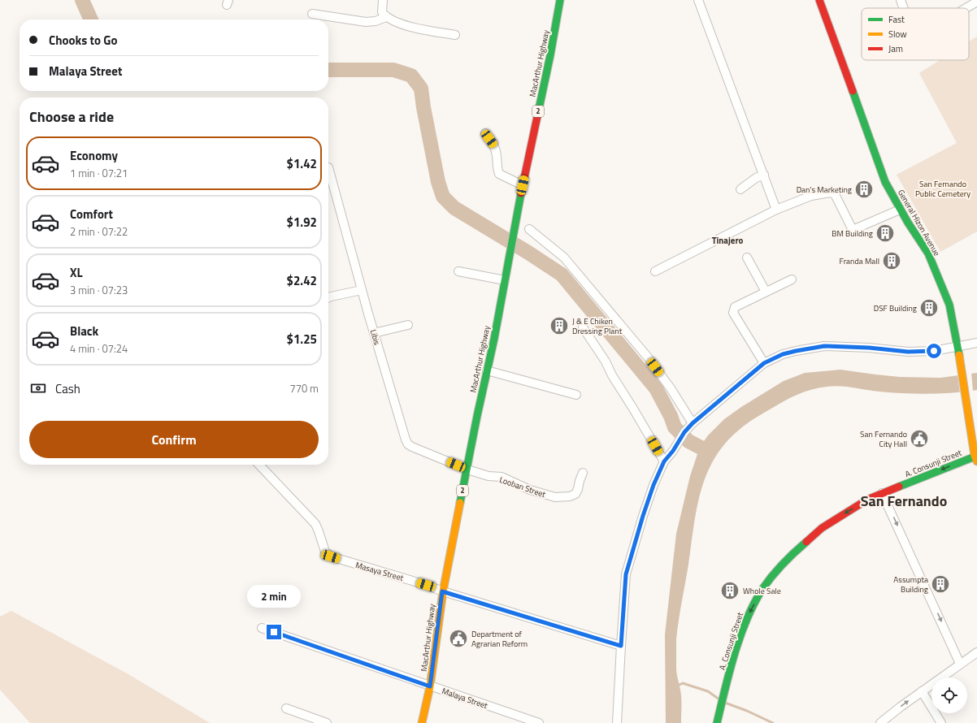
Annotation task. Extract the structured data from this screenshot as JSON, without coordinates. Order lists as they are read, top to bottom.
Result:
{
  "streets": {
    "main road": [
      "MacArthur Highway",
      "2",
      "General Hizon Avenue",
      "A. Consunji Street"
    ],
    "street": [
      "Libis",
      "Looban Street",
      "Masaya Street",
      "Malaya Street"
    ]
  },
  "crossings": [
    ["MacArthur Highway", "Libis"],
    ["MacArthur Highway", "Looban Street"],
    ["MacArthur Highway", "Masaya Street"],
    ["MacArthur Highway", "Malaya Street"],
    ["General Hizon Avenue", "A. Consunji Street"],
    ["Libis", "Looban Street"]
  ],
  "one_way": ["A. Consunji Street"],
  "districts": ["Tinajero", "San Fernando"],
  "parks": ["San Fernando Public Cemetery"],
  "places": {
    "building": [
      "Dan's Marketing",
      "BM Building",
      "Franda Mall",
      "DSF Building",
      "J & E Chiken Dressing Plant",
      "Assumpta Building",
      "Whole Sale"
    ],
    "public building": ["San Fernando City Hall", "Department of Agrarian Reform"]
  },
  "legend": ["Fast", "Slow", "Jam"],
  "page": {
    "banner": ["Chooks to Go", "Malaya Street"],
    "heading": "Choose a ride",
    "list": [
      {
        "name": "Economy",
        "note": "1 min · 07:21",
        "value": "$1.42"
      },
      {
        "name": "Comfort",
        "note": "2 min · 07:22",
        "value": "$1.92"
      },
      {
        "name": "XL",
        "note": "3 min · 07:23",
        "value": "$2.42"
      },
      {
        "name": "Black",
        "note": "4 min · 07:24",
        "value": "$1.25"
      }
    ],
    "pay": ["Cash", "770 m"],
    "buttons": "Confirm",
    "bubble": "2 min"
  }
}
